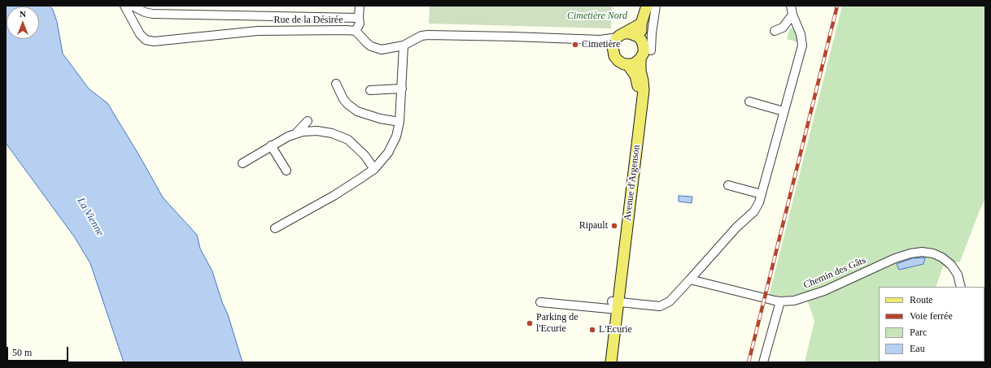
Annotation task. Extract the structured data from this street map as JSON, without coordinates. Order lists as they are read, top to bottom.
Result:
{
  "streets": {
    "main road": ["Avenue d'Argenson"],
    "street": ["Rue de la Désirée", "Chemin des Gâts"]
  },
  "crossings": [
    ["Rue de la Désirée", "Avenue d'Argenson"]
  ],
  "water": ["La Vienne"],
  "parks": ["Cimetière Nord"],
  "places": [
    "Cimetière",
    "Ripault",
    "Parking de l'Ecurie",
    "L'Ecurie"
  ],
  "legend": [
    "Route",
    "Voie ferrée",
    "Parc",
    "Eau"
  ],
  "scale_bar": "50 m",
  "north": "top"
}
